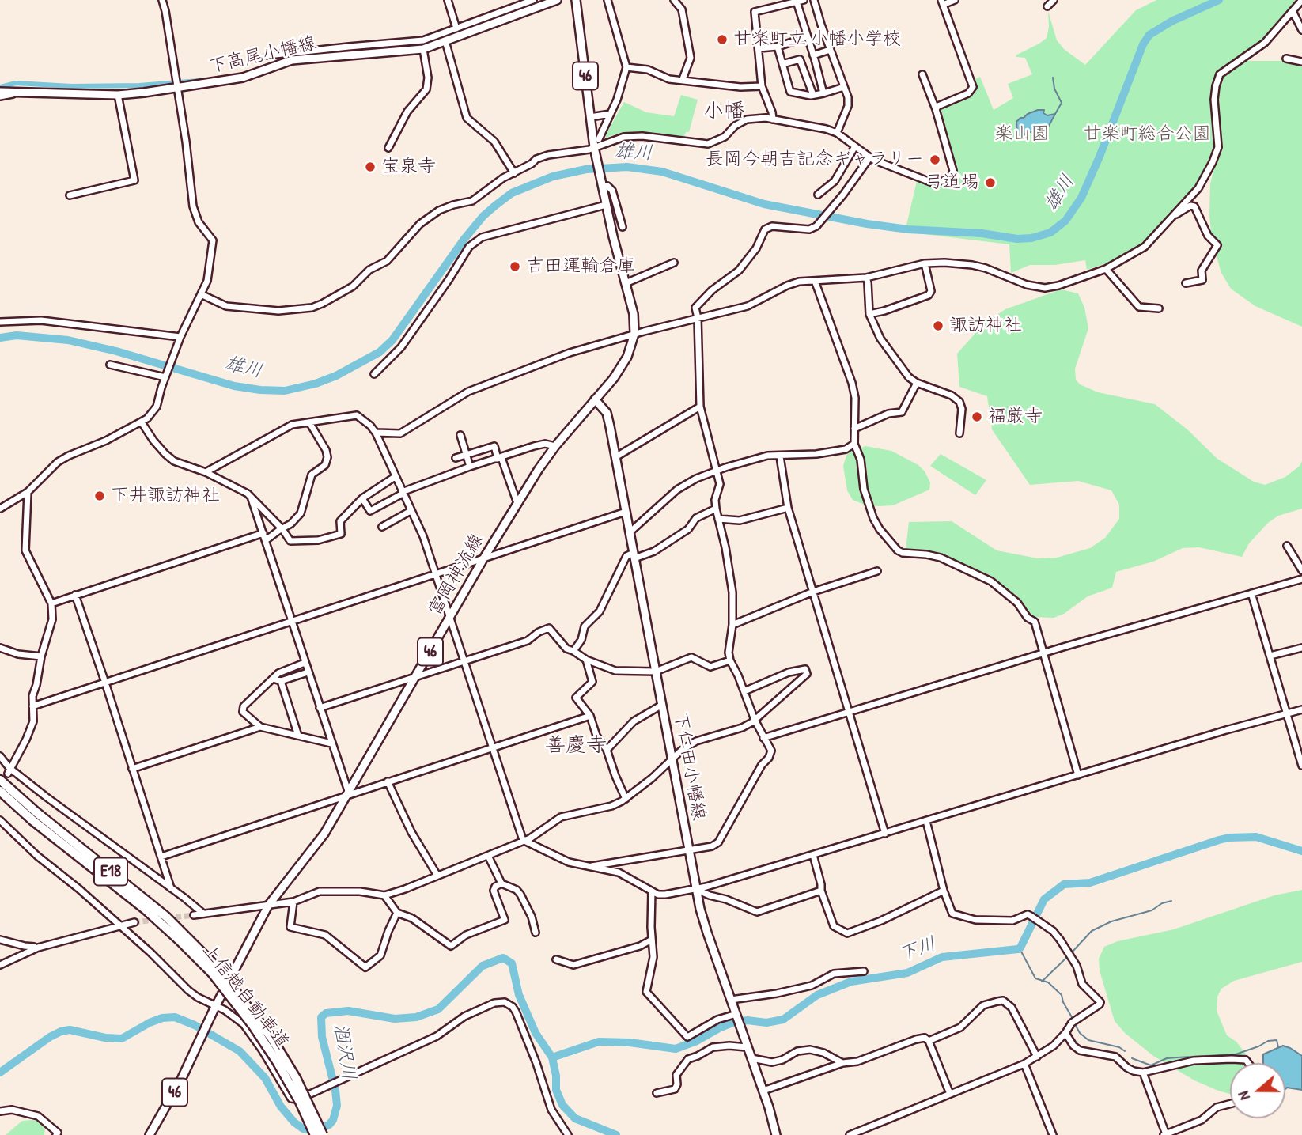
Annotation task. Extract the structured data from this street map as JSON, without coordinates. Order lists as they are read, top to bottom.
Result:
{
  "streets": {
    "highway": ["E18", "上信越自動車道"],
    "main road": [
      "下高尾小幡線",
      "46",
      "富岡神流線",
      "下仁田小幡線"
    ]
  },
  "crossings": [
    ["富岡神流線", "下仁田小幡線"]
  ],
  "districts": ["小幡", "善慶寺"],
  "water": ["雄川", "下川", "涸沢川"],
  "parks": ["楽山園", "甘楽町総合公園"],
  "places": [
    "甘楽町立 小幡小学校",
    "長岡今朝吉記念ギャラリー",
    "宝泉寺",
    "弓道場",
    "吉田運輸倉庫",
    "諏訪神社",
    "福厳寺",
    "下井諏訪神社"
  ],
  "north": "left"
}
